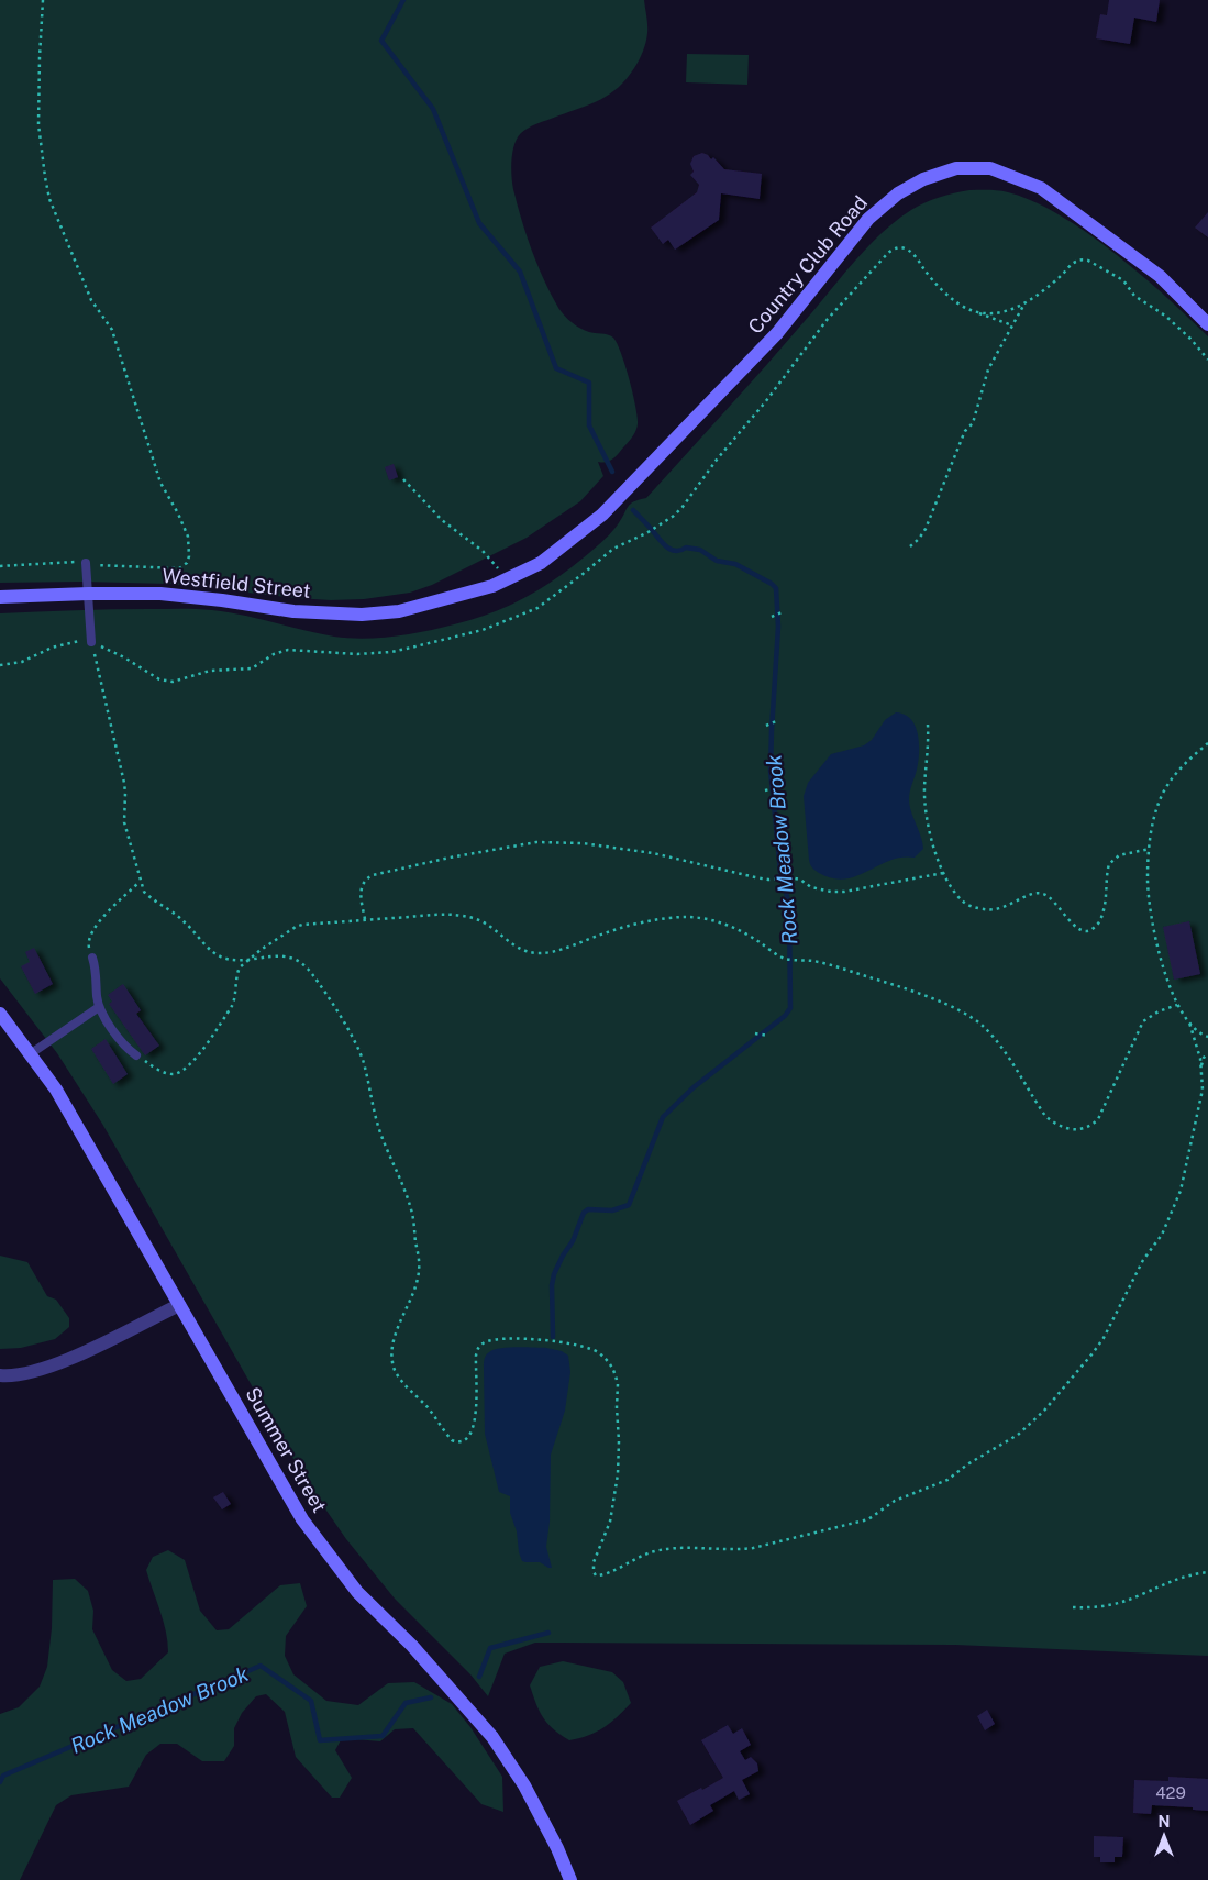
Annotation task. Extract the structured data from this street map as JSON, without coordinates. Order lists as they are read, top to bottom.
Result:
{
  "streets": {
    "street": ["Country Club Road", "Westfield Street", "Summer Street"]
  },
  "crossings": [
    ["Country Club Road", "Westfield Street"]
  ],
  "water": ["Rock Meadow Brook"],
  "house_numbers": ["429"],
  "north": "top"
}
